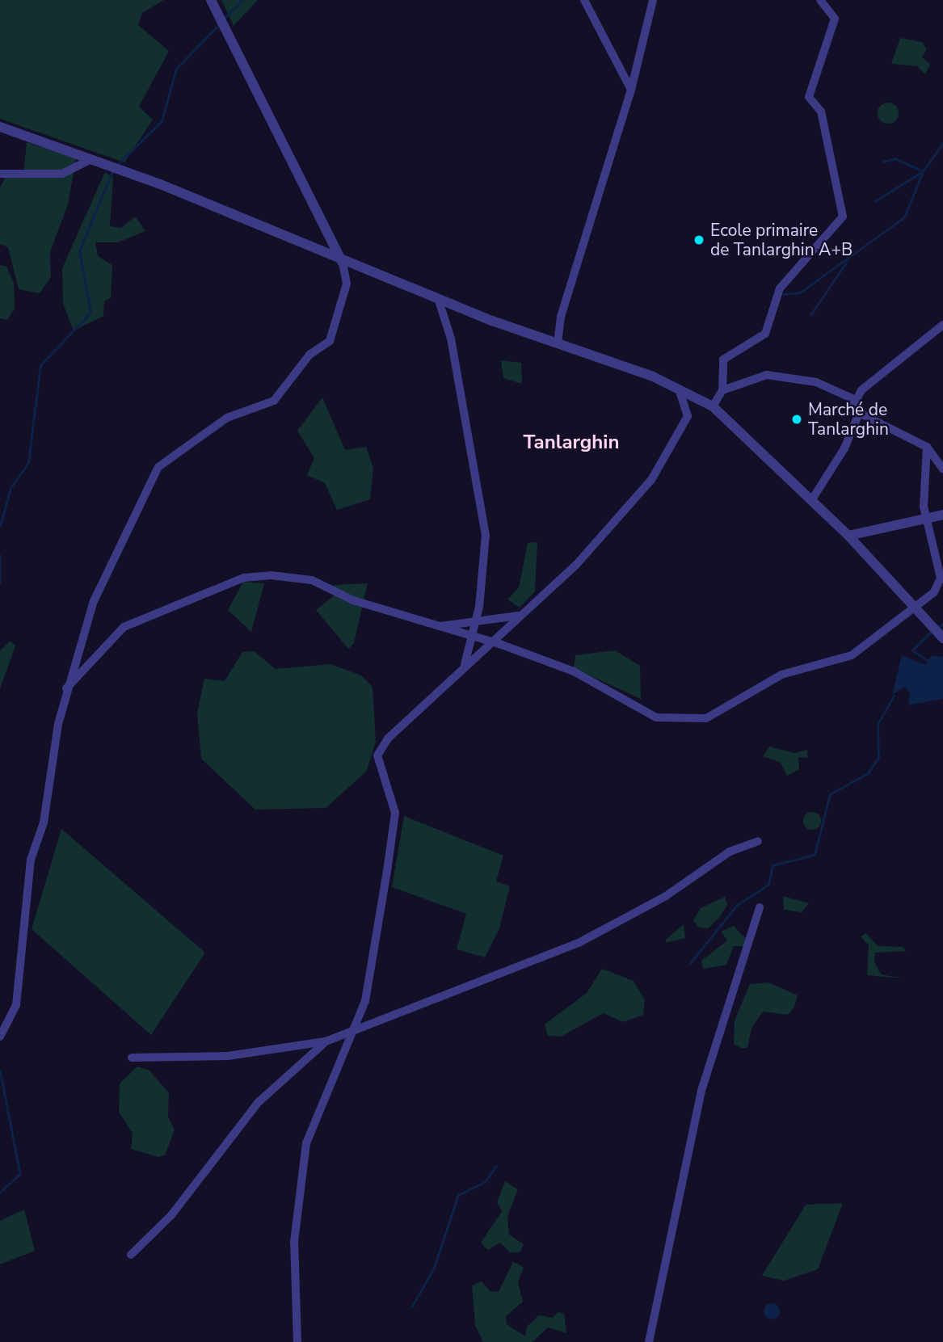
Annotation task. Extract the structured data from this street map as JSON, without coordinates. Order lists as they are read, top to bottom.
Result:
{
  "districts": ["Tanlarghin"],
  "places": ["Ecole primaire de Tanlarghin A+B", "Marché de Tanlarghin"]
}
